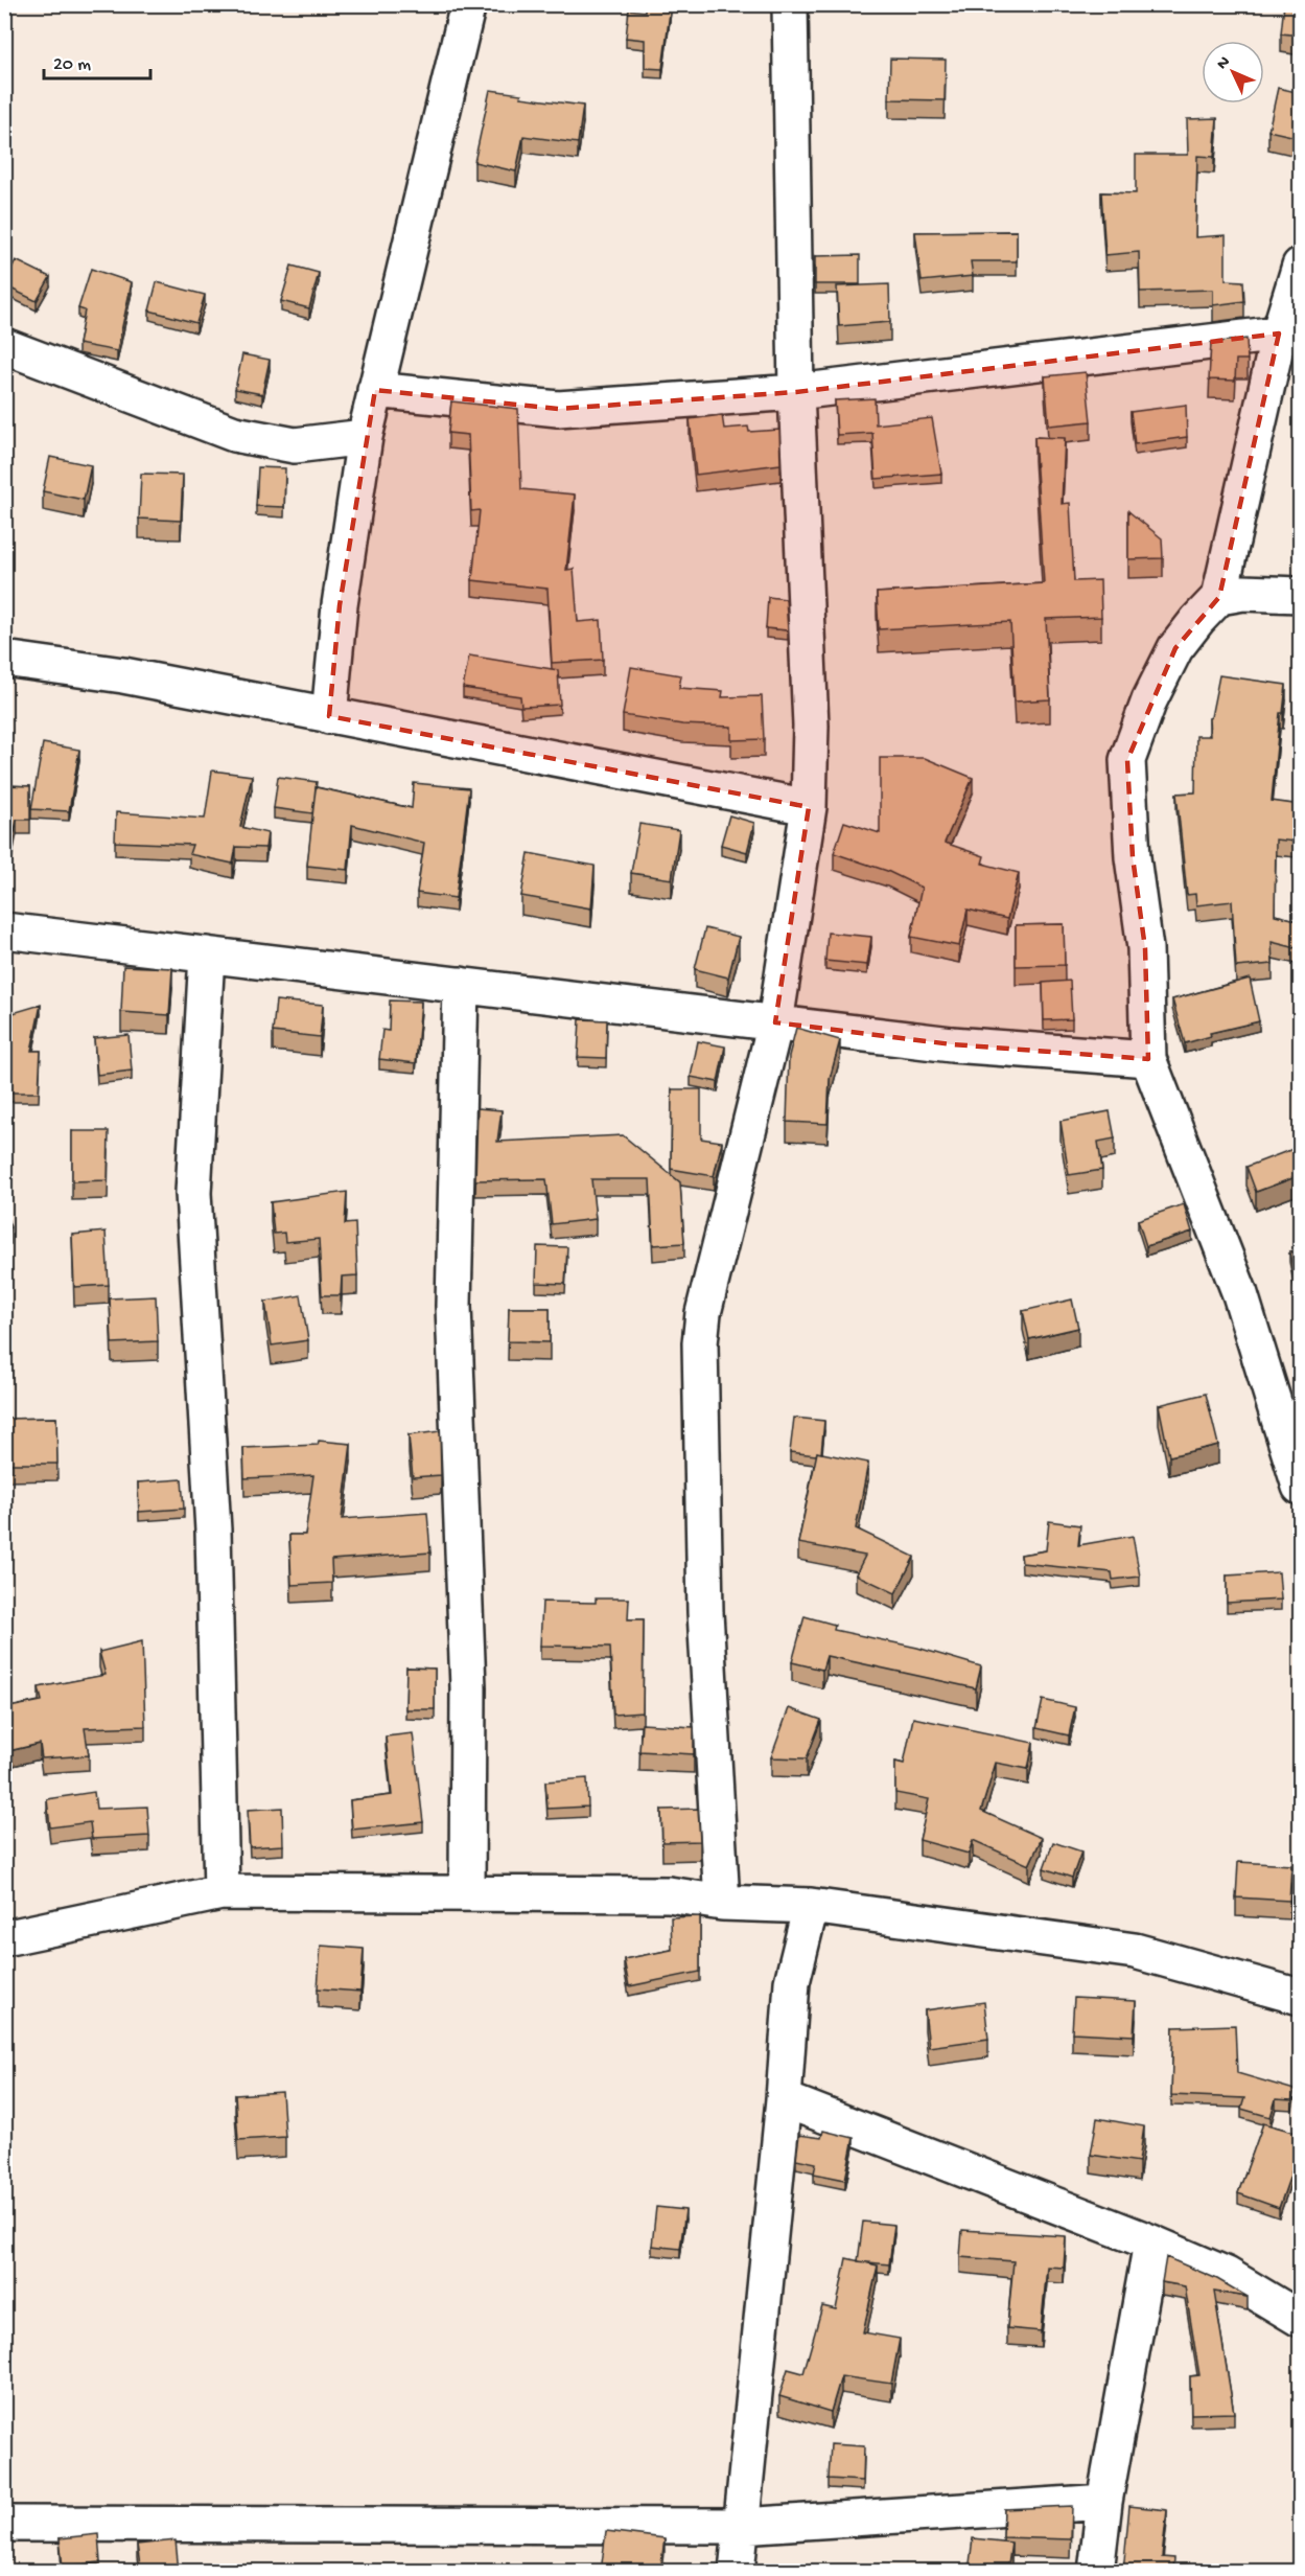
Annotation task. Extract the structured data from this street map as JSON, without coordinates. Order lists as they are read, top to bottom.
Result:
{
  "scale_bar": "20 m",
  "north": "top left"
}
